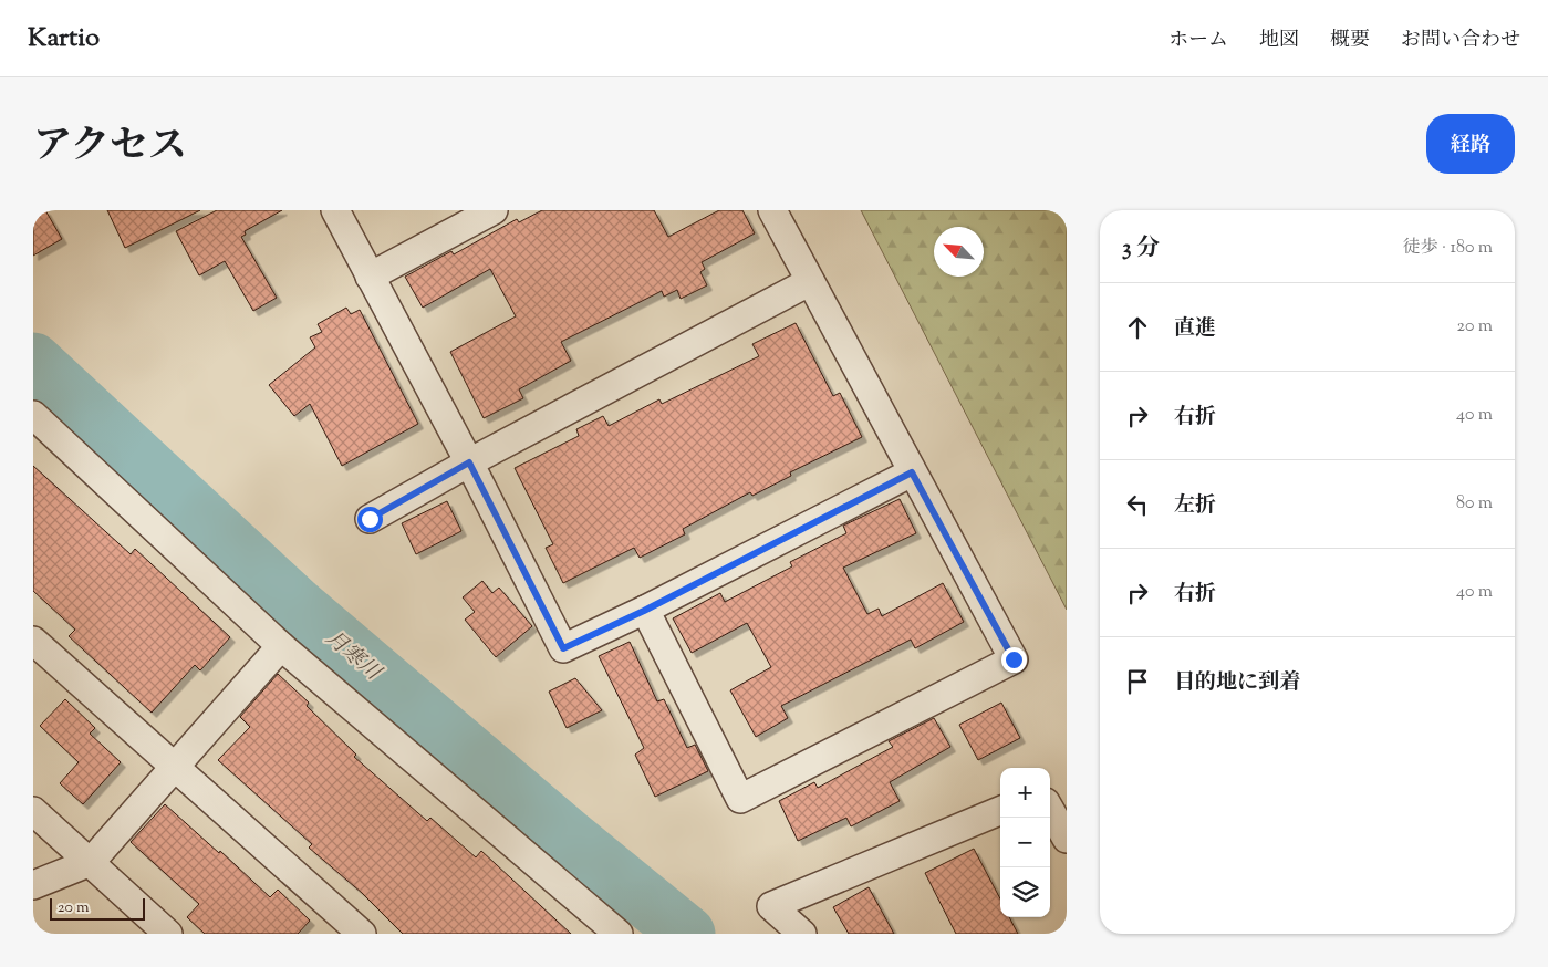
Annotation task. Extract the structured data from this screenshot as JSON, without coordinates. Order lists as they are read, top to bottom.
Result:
{
  "water": ["月寒川"],
  "scale_bar": "20 m",
  "north": "top left",
  "page": {
    "header": "Kartio",
    "nav": [
      "ホーム",
      "地図",
      "概要",
      "お問い合わせ"
    ],
    "title": "アクセス",
    "buttons": "経路",
    "heading": ["3 分", "徒歩 · 180 m"],
    "list": [
      ["直進", "20 m"],
      ["右折", "40 m"],
      ["左折", "80 m"],
      ["右折", "40 m"],
      "目的地に到着"
    ],
    "map_buttons": ["+", "−"],
    "scale": "20 m"
  }
}
